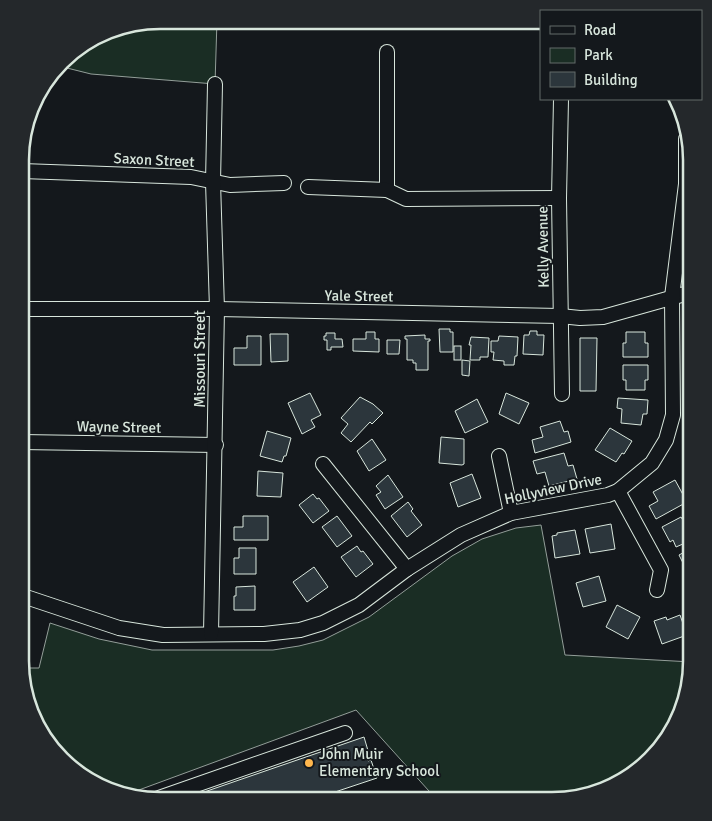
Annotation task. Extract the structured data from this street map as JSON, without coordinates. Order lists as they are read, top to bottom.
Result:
{
  "streets": {
    "street": [
      "Saxon Street",
      "Kelly Avenue",
      "Yale Street",
      "Missouri Street",
      "Wayne Street",
      "Hollyview Drive"
    ]
  },
  "crossings": [
    ["Saxon Street", "Missouri Street"],
    ["Kelly Avenue", "Yale Street"],
    ["Yale Street", "Missouri Street"],
    ["Yale Street", "Hollyview Drive"],
    ["Missouri Street", "Wayne Street"],
    ["Missouri Street", "Hollyview Drive"]
  ],
  "places": ["John Muir Elementary School"],
  "legend": ["Road", "Park", "Building"]
}
